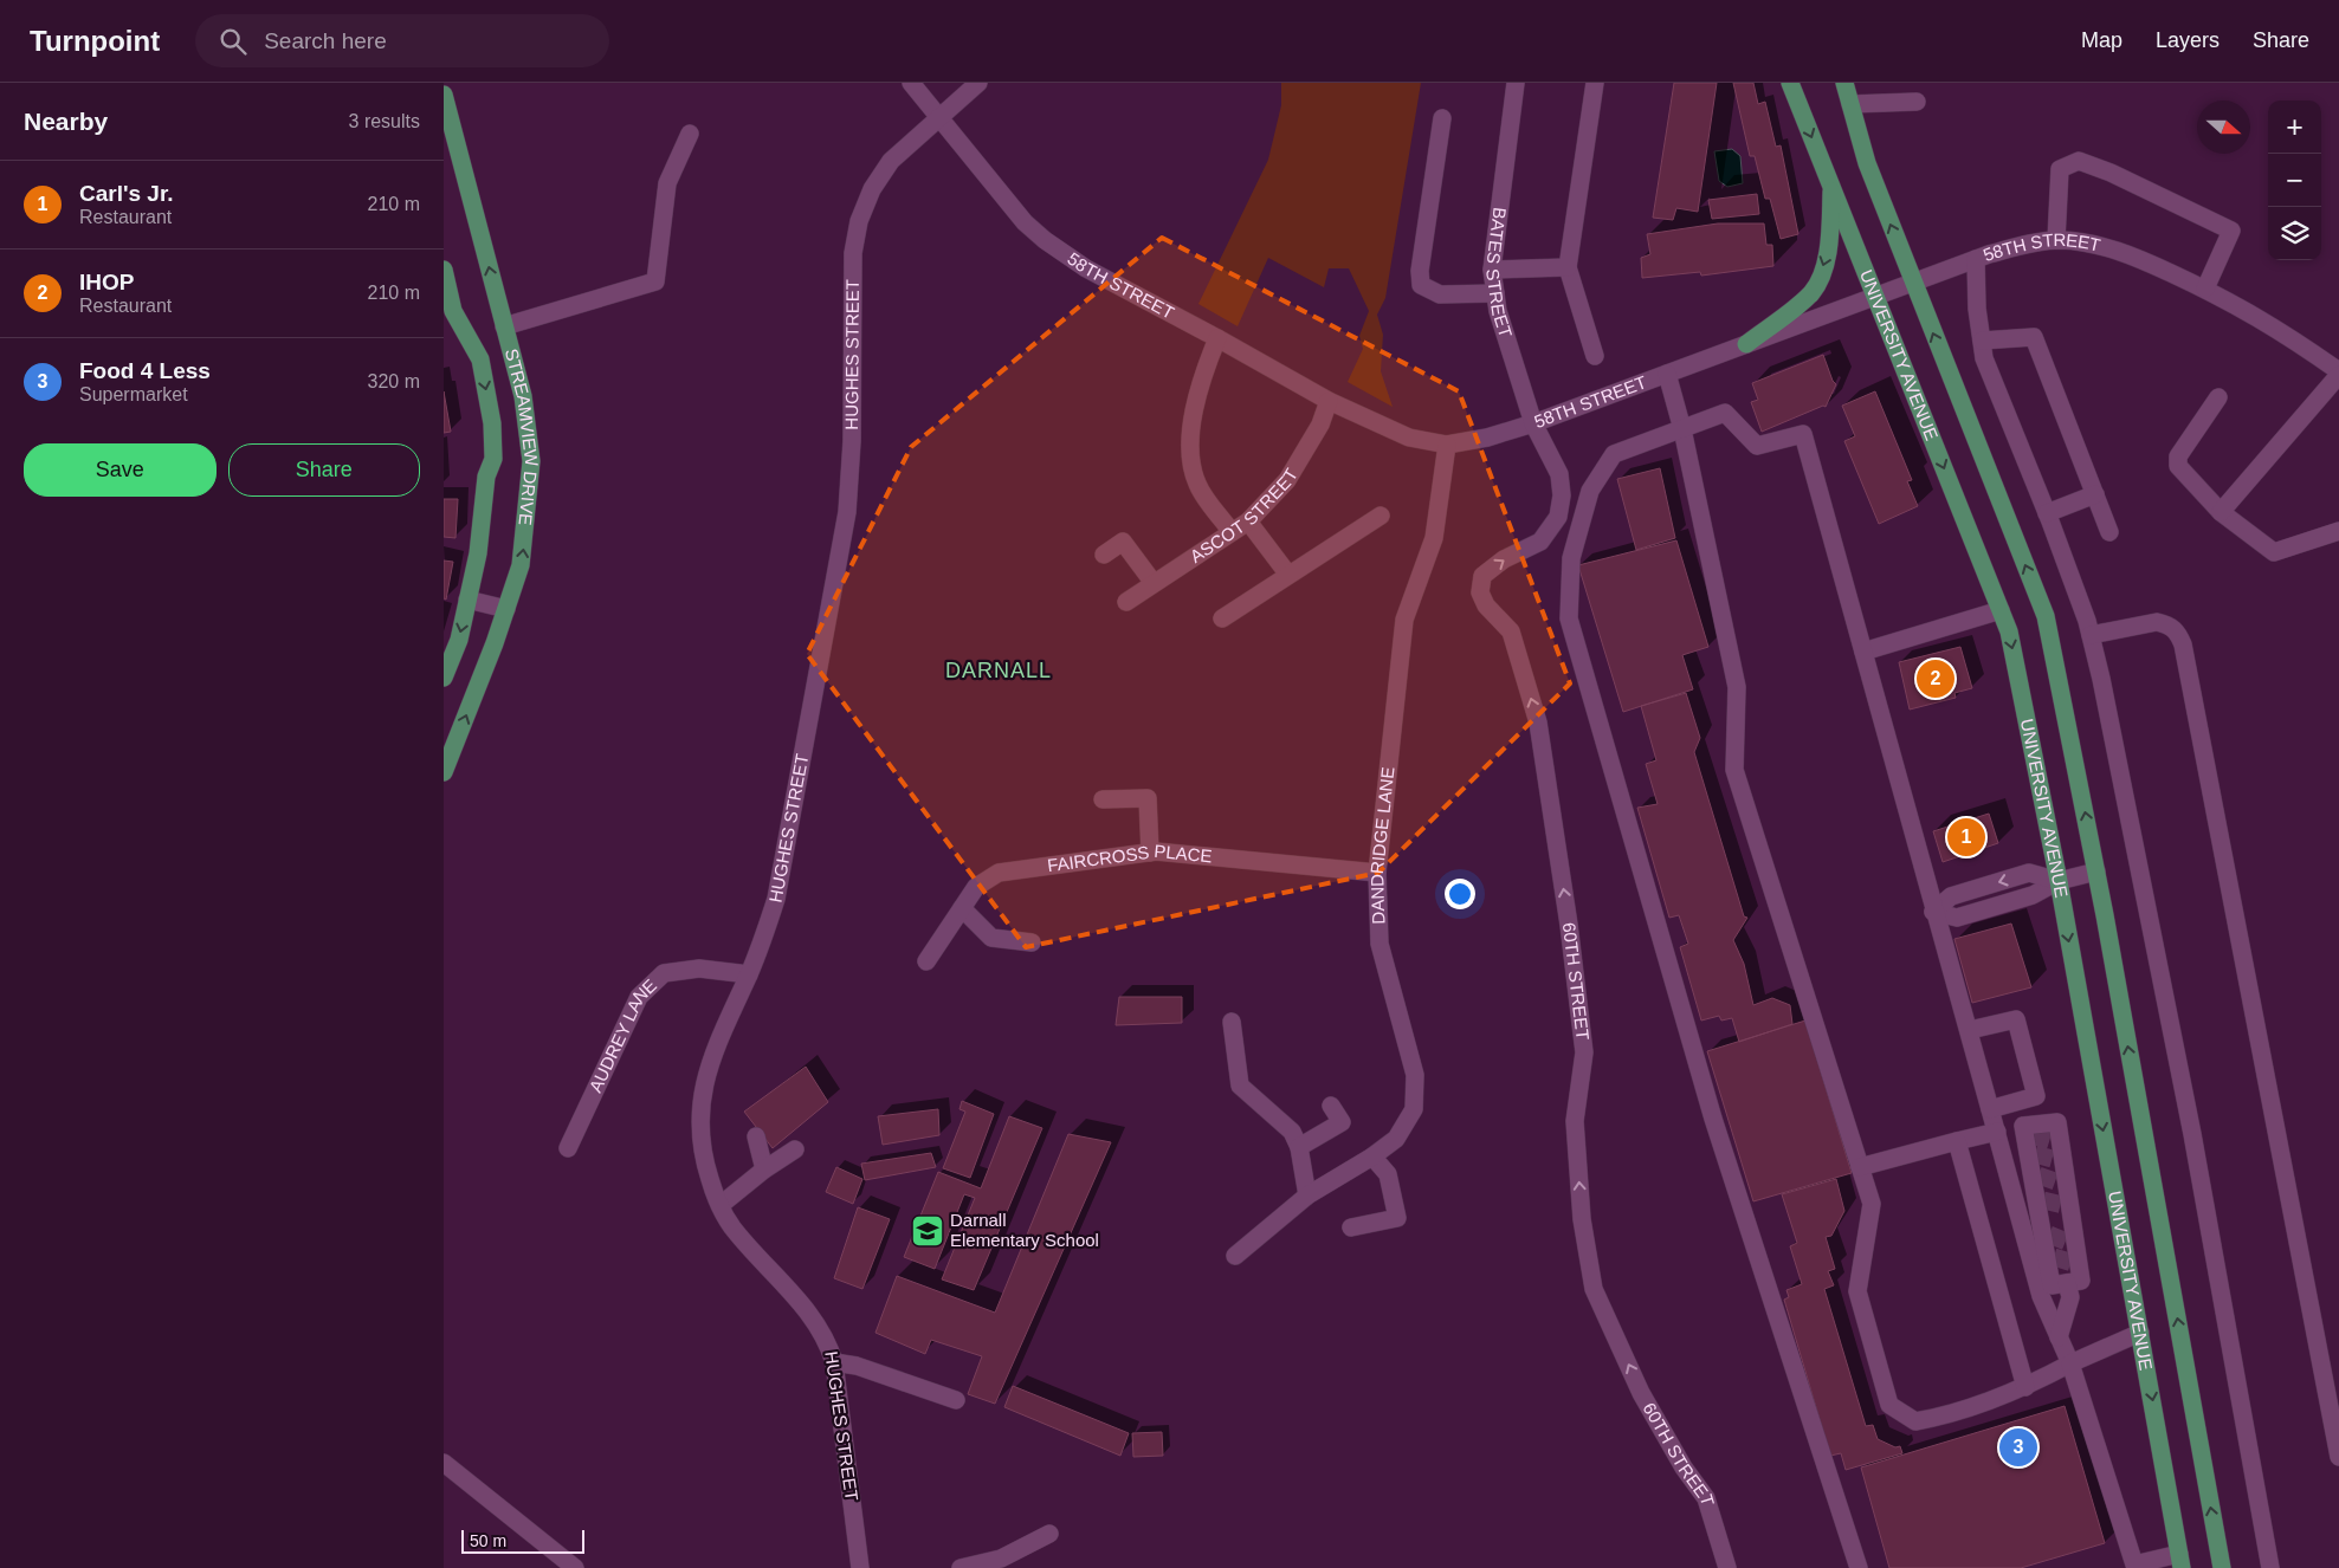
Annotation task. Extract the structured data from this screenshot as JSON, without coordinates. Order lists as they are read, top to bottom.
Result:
{
  "streets": {
    "main road": ["UNIVERSITY AVENUE", "STREAMVIEW DRIVE"],
    "street": [
      "58TH STREET",
      "BATES STREET",
      "HUGHES STREET",
      "ASCOT STREET",
      "DANDRIDGE LANE",
      "FAIRCROSS PLACE",
      "60TH STREET",
      "AUDREY LANE"
    ]
  },
  "crossings": [
    ["58TH STREET", "BATES STREET"],
    ["58TH STREET", "HUGHES STREET"],
    ["58TH STREET", "UNIVERSITY AVENUE"],
    ["58TH STREET", "ASCOT STREET"],
    ["58TH STREET", "DANDRIDGE LANE"],
    ["58TH STREET", "60TH STREET"],
    ["BATES STREET", "60TH STREET"],
    ["HUGHES STREET", "AUDREY LANE"],
    ["DANDRIDGE LANE", "FAIRCROSS PLACE"]
  ],
  "districts": ["DARNALL"],
  "places": {
    "school or university": ["Darnall Elementary School"]
  },
  "scale_bar": "50 m",
  "north": "right",
  "page": {
    "header": "Turnpoint",
    "search": "Search here",
    "nav": ["Map", "Layers", "Share"],
    "heading": ["Nearby", "3 results"],
    "map_buttons": ["+", "−"],
    "list": [
      {
        "mark": "1",
        "name": "Carl's Jr.",
        "note": "Restaurant",
        "value": "210 m"
      },
      {
        "mark": "2",
        "name": "IHOP",
        "note": "Restaurant",
        "value": "210 m"
      },
      {
        "mark": "3",
        "name": "Food 4 Less",
        "note": "Supermarket",
        "value": "320 m"
      }
    ],
    "buttons": ["Save", "Share"],
    "pins": ["2", "1", "3"],
    "scale": "50 m"
  }
}
